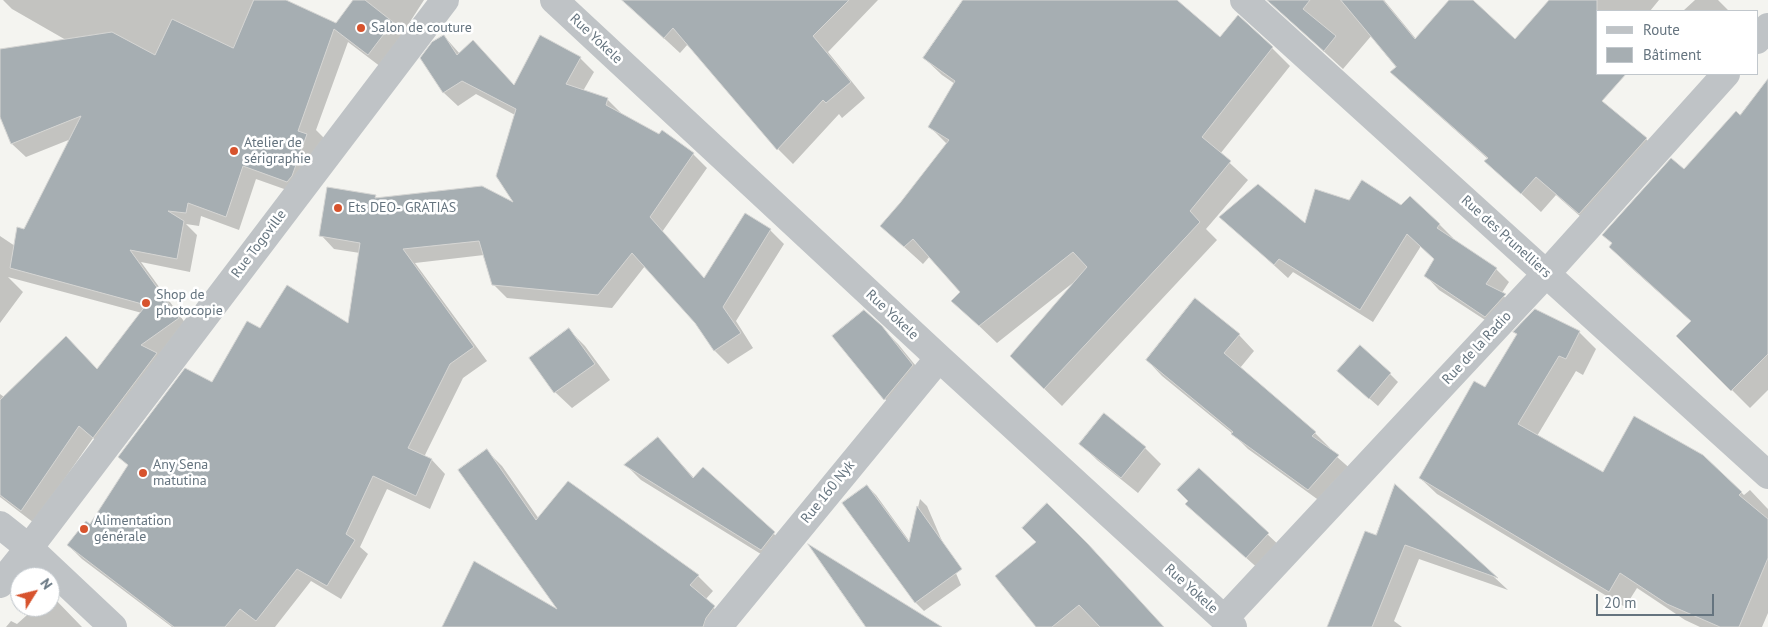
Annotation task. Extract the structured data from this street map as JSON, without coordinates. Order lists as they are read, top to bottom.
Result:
{
  "streets": {
    "street": [
      "Rue Yokele",
      "Rue des Prunelliers",
      "Rue Togoville",
      "Rue de la Radio",
      "Rue 160 Nyk"
    ]
  },
  "crossings": [
    ["Rue Yokele", "Rue de la Radio"],
    ["Rue Yokele", "Rue 160 Nyk"],
    ["Rue des Prunelliers", "Rue de la Radio"]
  ],
  "places": [
    "Salon de couture",
    "Atelier de sérigraphie",
    "Ets DEO- GRATIAS",
    "Shop de photocopie",
    "Any Sena matutina",
    "Alimentation générale"
  ],
  "legend": ["Route", "Bâtiment"],
  "scale_bar": "20 m",
  "north": "top right"
}
